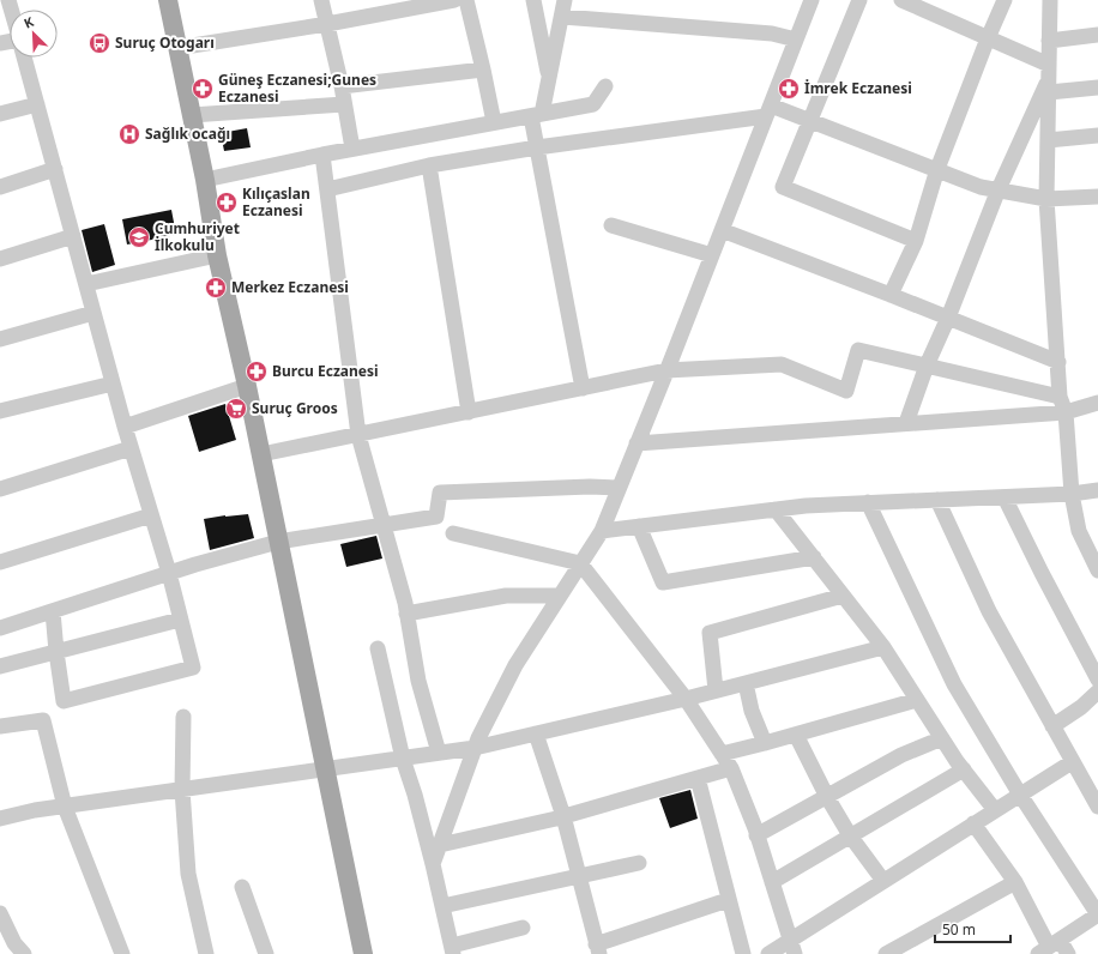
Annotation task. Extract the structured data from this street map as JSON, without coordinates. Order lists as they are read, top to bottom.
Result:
{
  "places": {
    "bus stop": ["Suruç Otogarı"],
    "pharmacy": [
      "Güneş Eczanesi;Gunes Eczanesi",
      "İmrek Eczanesi",
      "Kılıçaslan Eczanesi",
      "Merkez Eczanesi",
      "Burcu Eczanesi"
    ],
    "hospital": ["Sağlık ocağı"],
    "school or university": ["Cumhuriyet İlkokulu"],
    "supermarket": ["Suruç Groos"]
  },
  "scale_bar": "50 m",
  "north": "top left"
}
